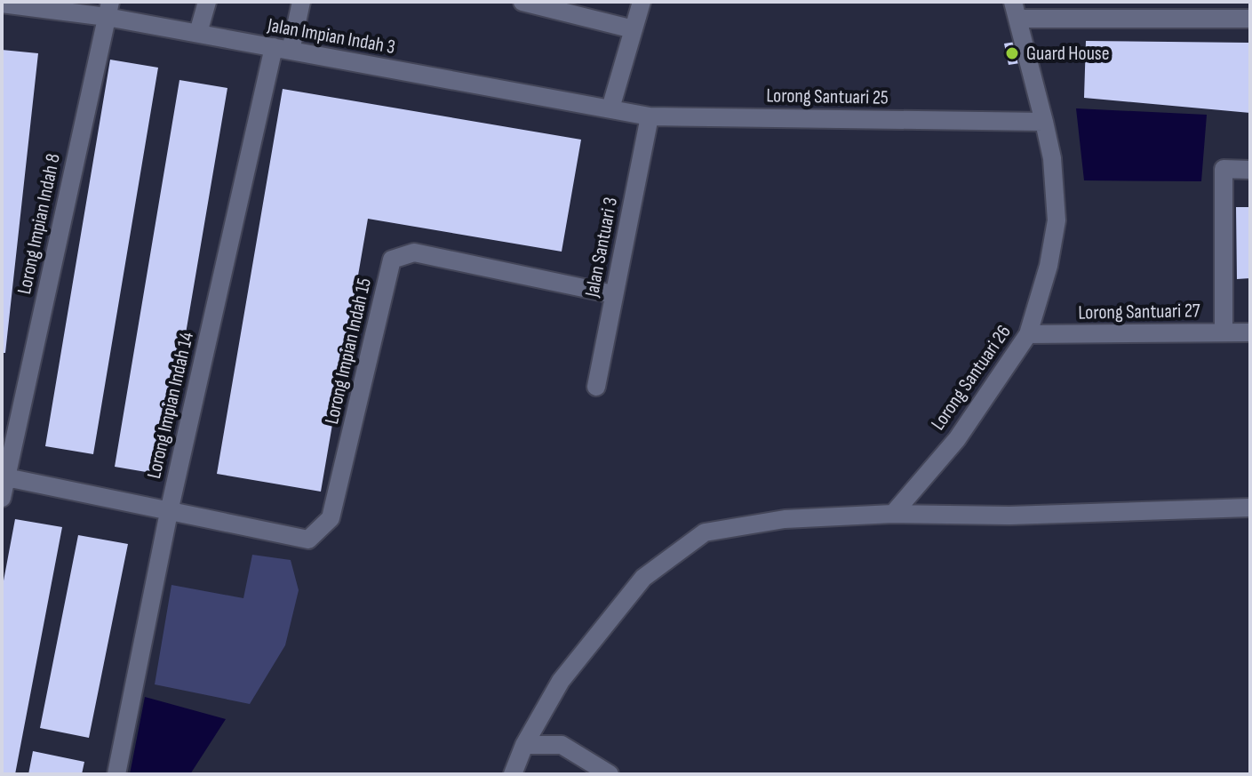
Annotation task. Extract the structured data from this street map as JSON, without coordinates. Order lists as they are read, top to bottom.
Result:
{
  "streets": {
    "street": [
      "Jalan Impian Indah 3",
      "Lorong Santuari 25",
      "Lorong Impian Indah 8",
      "Jalan Santuari 3",
      "Lorong Santuari 27",
      "Lorong Impian Indah 15",
      "Lorong Santuari 26",
      "Lorong Impian Indah 14"
    ]
  },
  "crossings": [
    ["Jalan Impian Indah 3", "Lorong Santuari 25"],
    ["Jalan Impian Indah 3", "Lorong Impian Indah 8"],
    ["Jalan Impian Indah 3", "Lorong Impian Indah 14"],
    ["Lorong Santuari 25", "Jalan Santuari 3"],
    ["Lorong Santuari 25", "Lorong Santuari 26"],
    ["Jalan Santuari 3", "Lorong Impian Indah 15"],
    ["Lorong Santuari 27", "Lorong Santuari 26"],
    ["Lorong Impian Indah 15", "Lorong Impian Indah 14"]
  ],
  "places": ["Guard House"]
}
